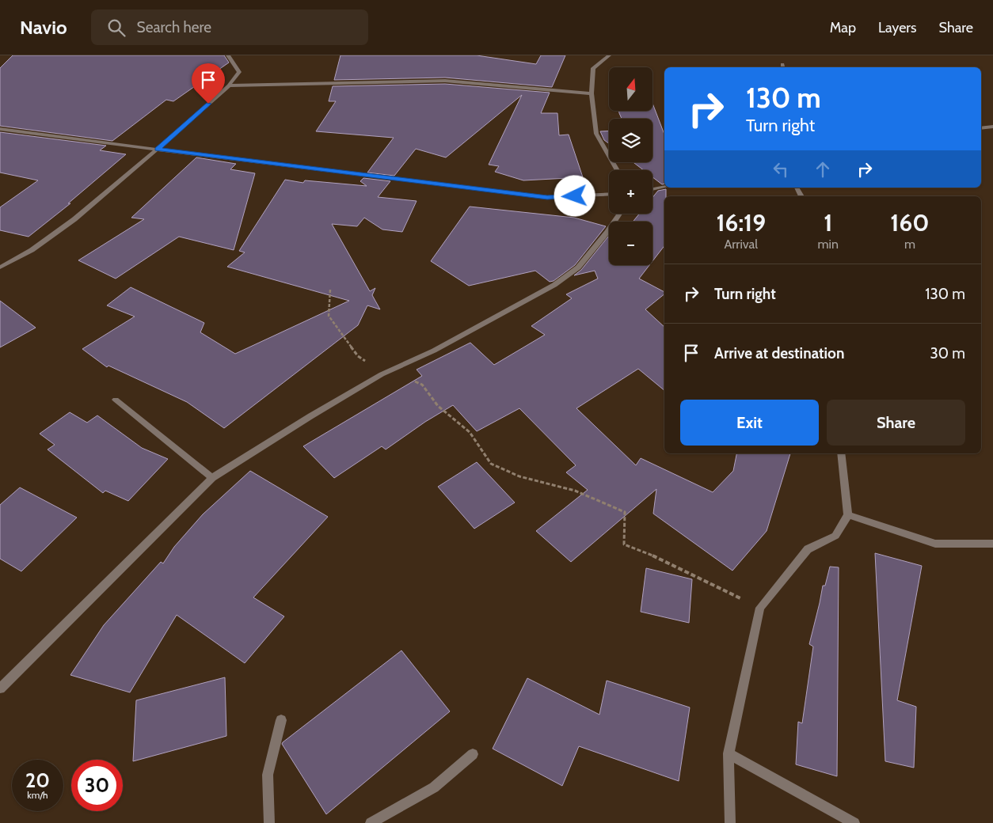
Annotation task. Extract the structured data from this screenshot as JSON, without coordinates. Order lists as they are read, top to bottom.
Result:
{
  "north": "top",
  "page": {
    "header": "Navio",
    "search": "Search here",
    "nav": ["Map", "Layers", "Share"],
    "map_buttons": ["+", "−"],
    "turn": ["130 m", "Turn right"],
    "eta": [
      "16:19",
      "Arrival",
      "1",
      "min",
      "160",
      "m"
    ],
    "list": [
      {
        "name": "Turn right",
        "value": "130 m"
      },
      {
        "name": "Arrive at destination",
        "value": "30 m"
      }
    ],
    "buttons": ["Exit", "Share"],
    "speed": "20 km/h",
    "limit": "30"
  }
}
